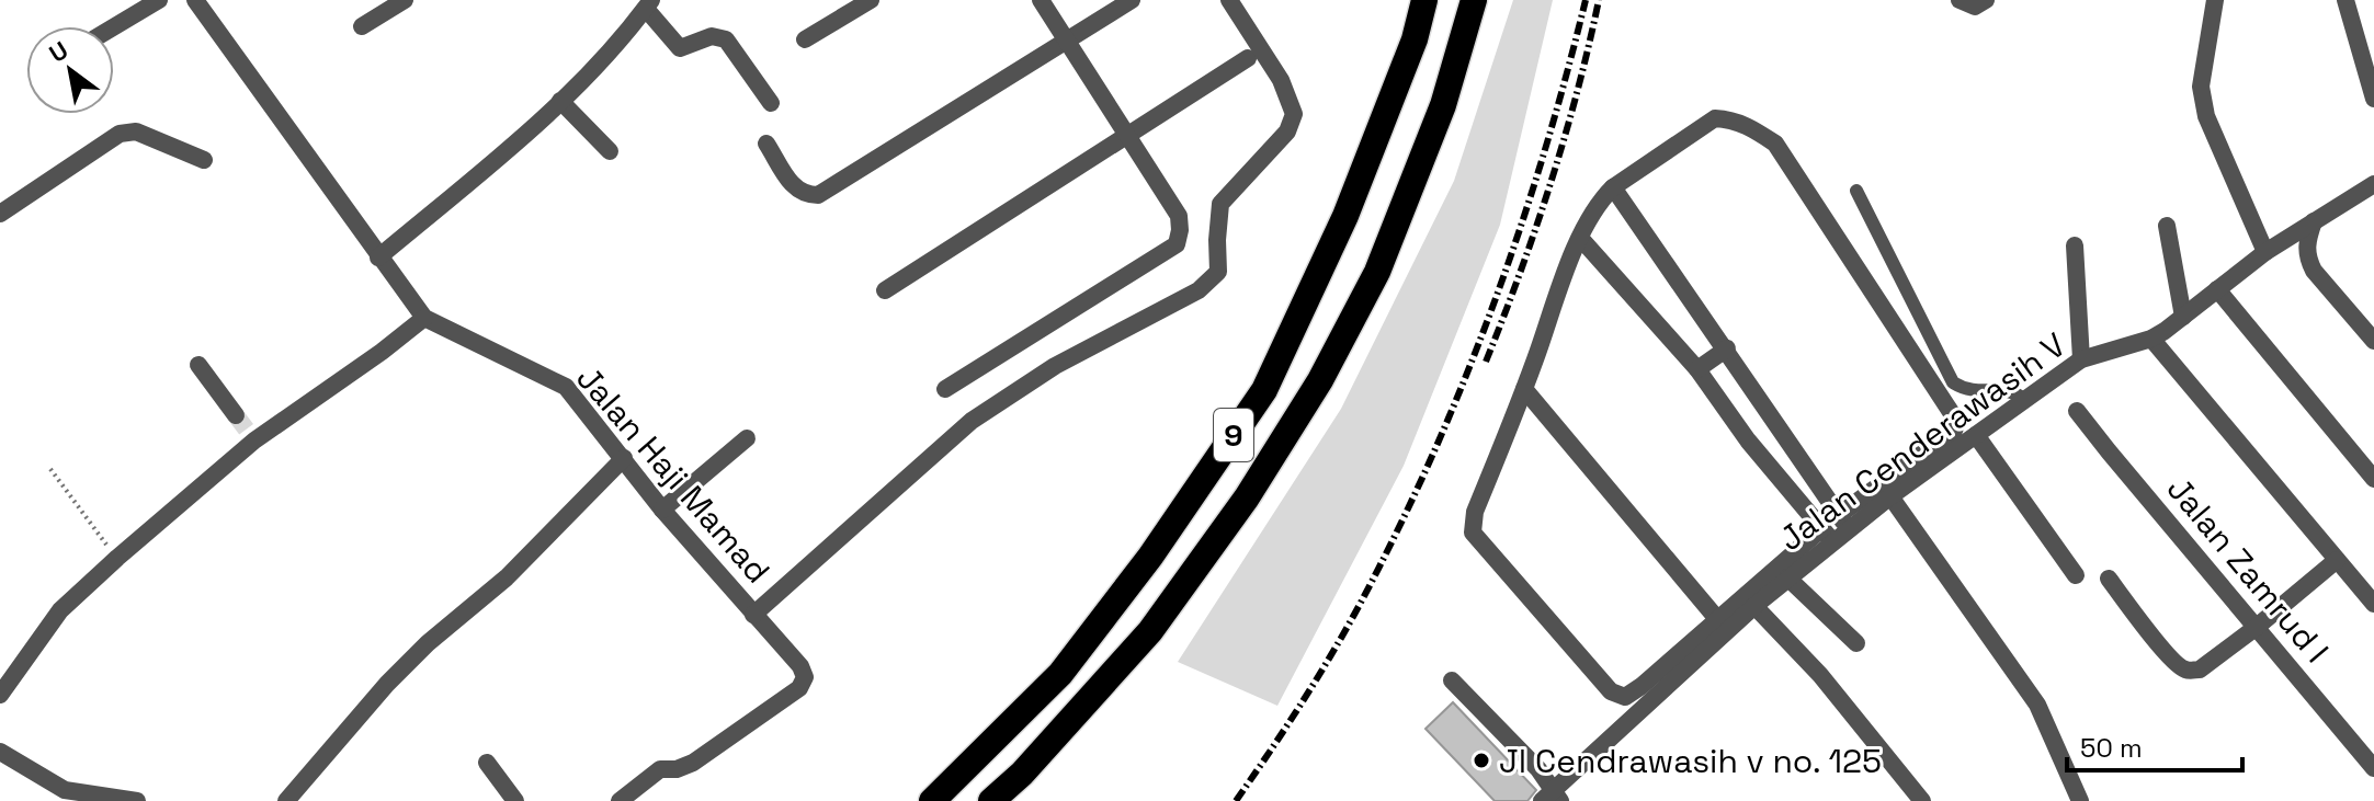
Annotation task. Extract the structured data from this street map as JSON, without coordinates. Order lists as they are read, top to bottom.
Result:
{
  "streets": {
    "highway": ["9"],
    "street": ["Jalan Cenderawasih V", "Jalan Haji Mamad", "Jalan Zamrud I"]
  },
  "places": ["Jl Cendrawasih v no. 125"],
  "scale_bar": "50 m",
  "north": "top left"
}
